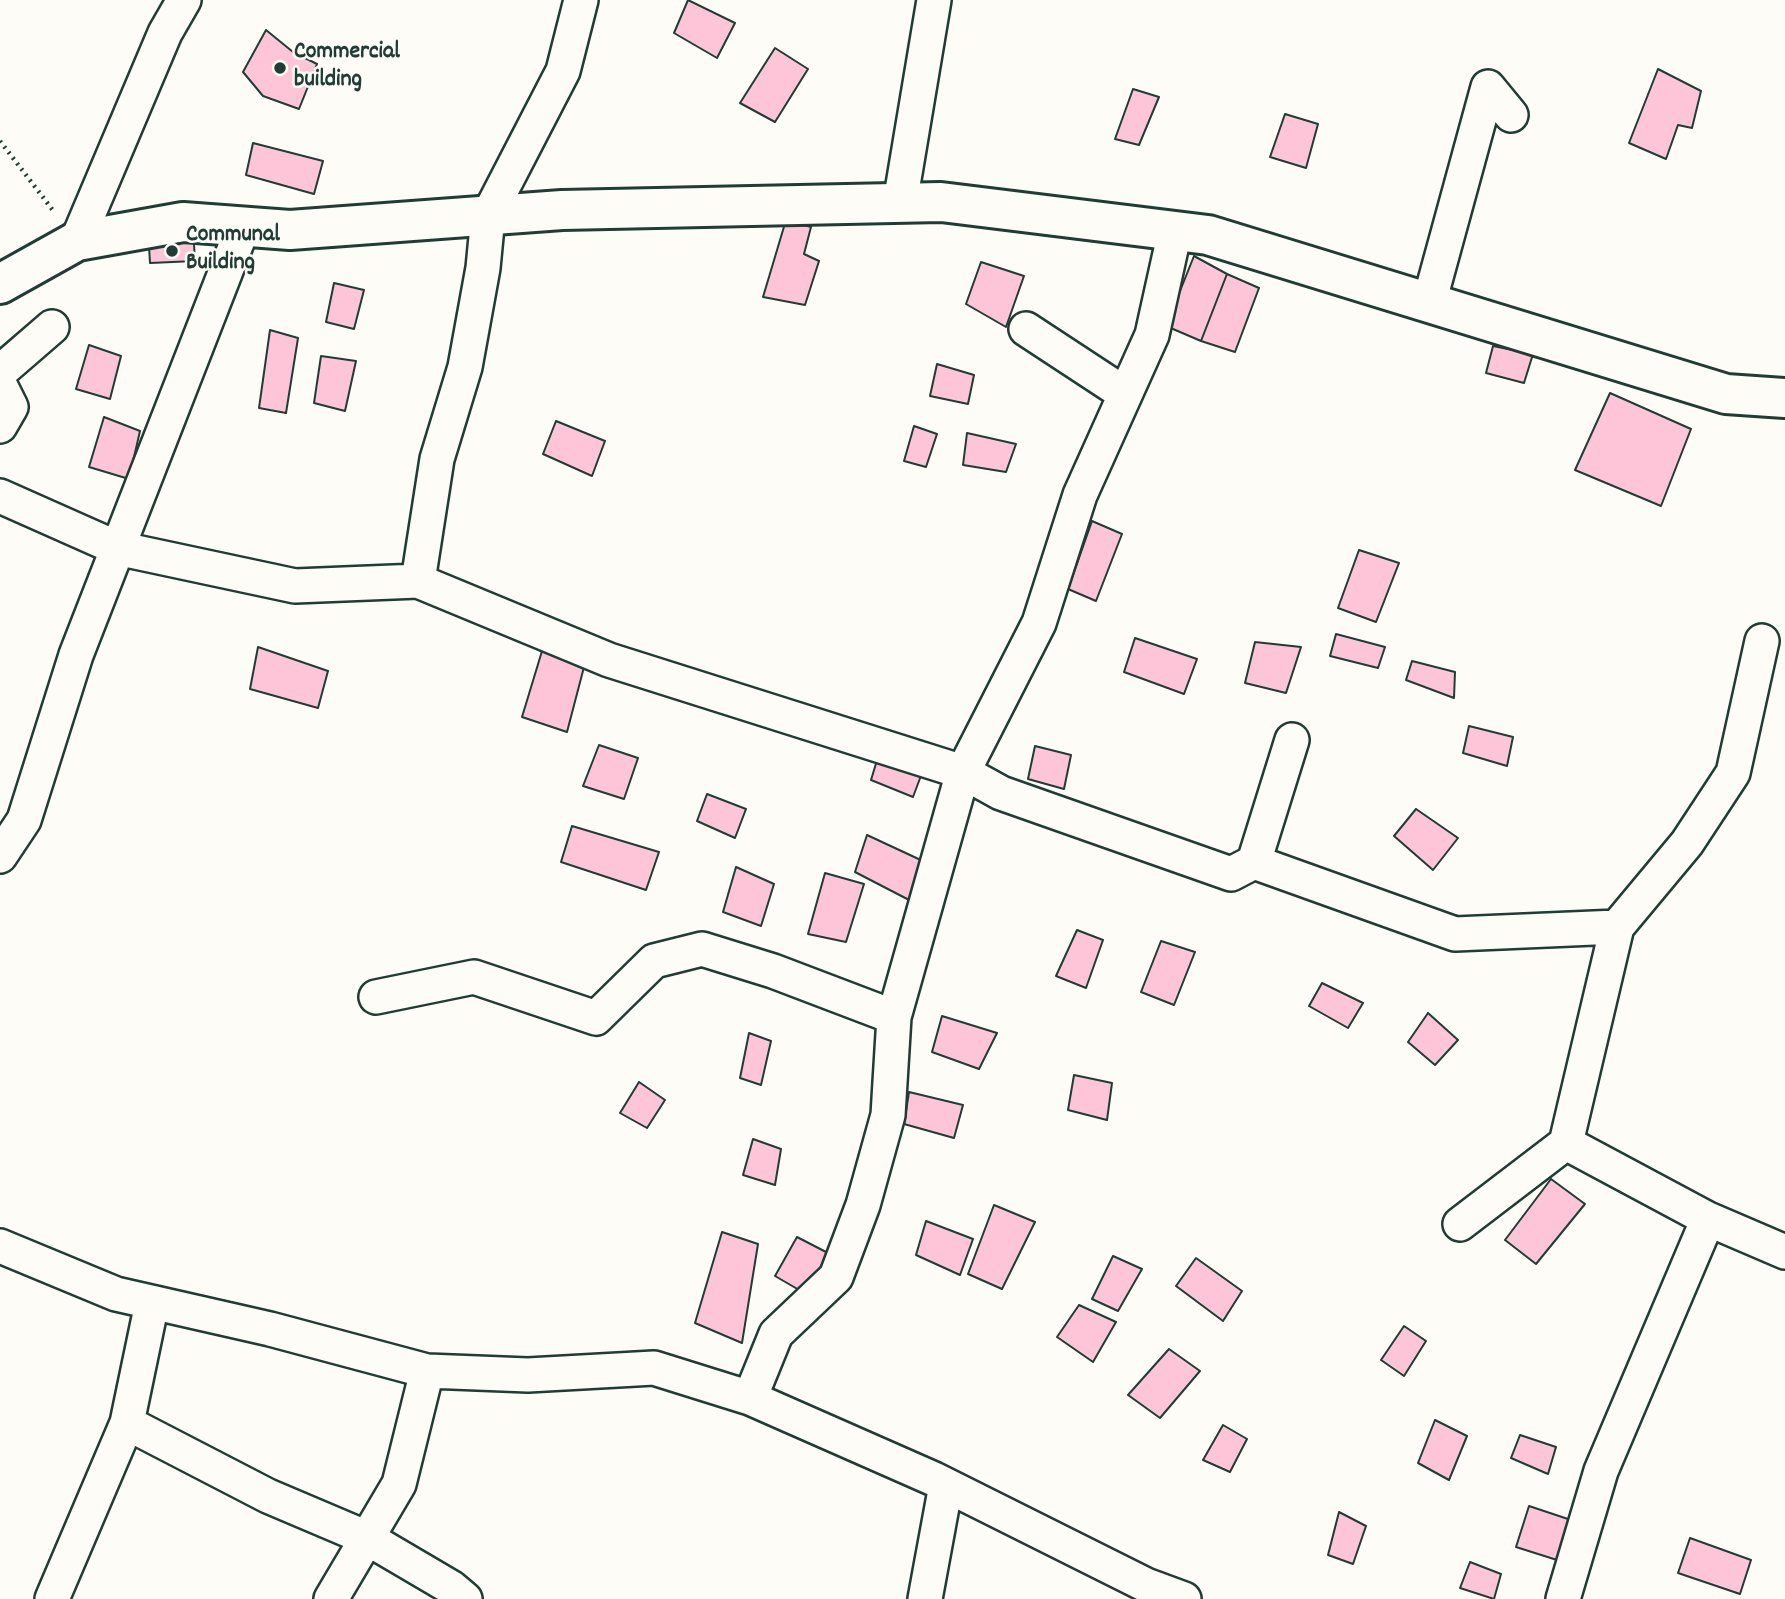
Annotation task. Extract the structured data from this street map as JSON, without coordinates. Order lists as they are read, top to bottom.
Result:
{
  "places": ["Commercial building", "Communal Building"]
}
